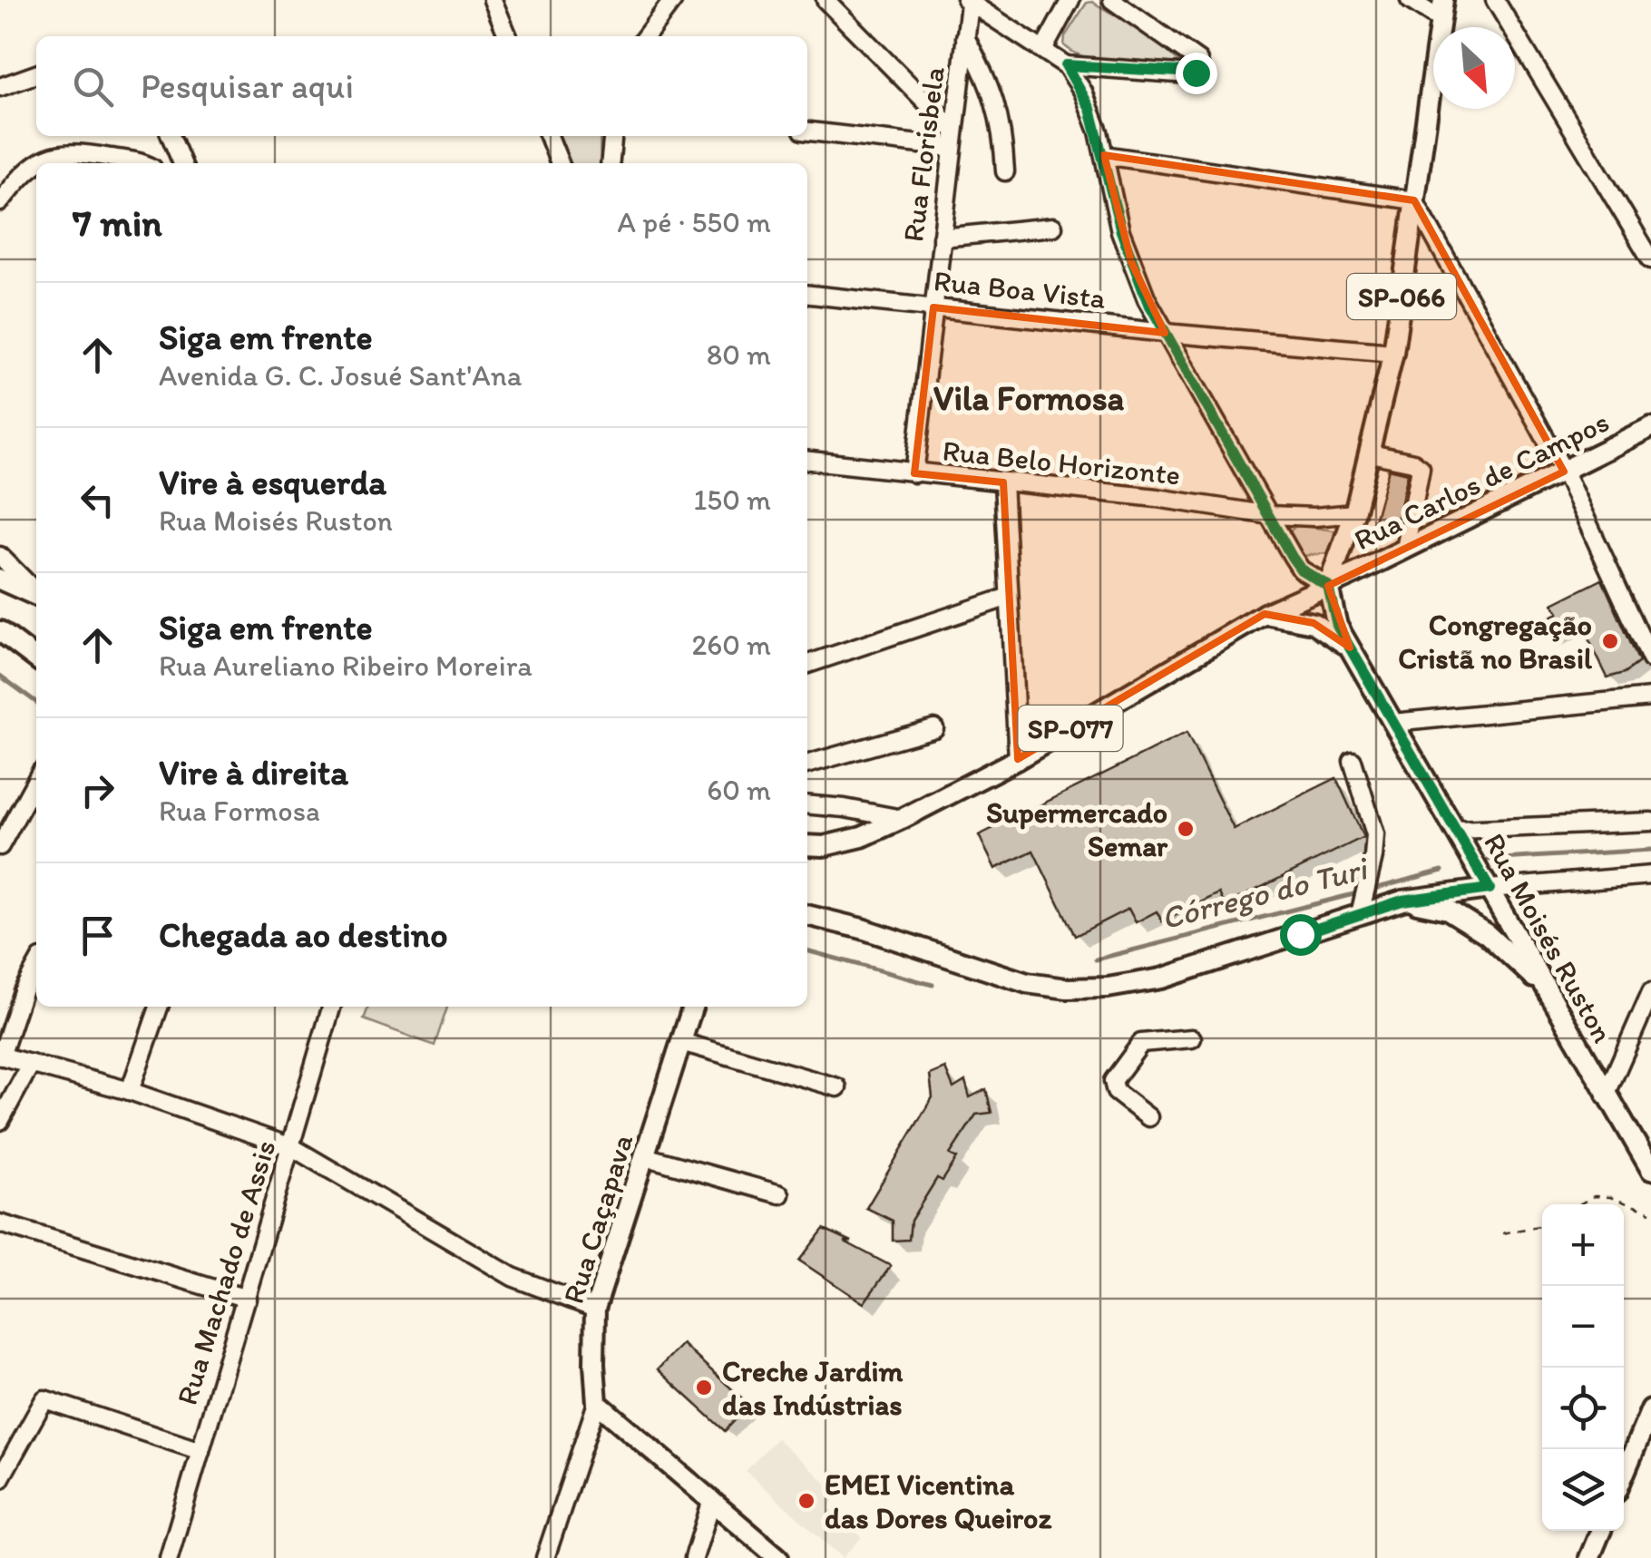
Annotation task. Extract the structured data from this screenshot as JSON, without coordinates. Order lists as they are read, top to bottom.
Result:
{
  "streets": {
    "main road": [
      "SP-066",
      "Rua Carlos de Campos",
      "SP-077",
      "Rua Moisés Ruston",
      "Rua Caçapava"
    ],
    "street": [
      "Rua Florisbela",
      "Rua Boa Vista",
      "Rua Belo Horizonte",
      "Rua Machado de Assis"
    ]
  },
  "crossings": [
    ["Rua Florisbela", "Rua Boa Vista"],
    ["Rua Florisbela", "Rua Belo Horizonte"],
    ["Rua Boa Vista", "SP-066"],
    ["SP-066", "Rua Belo Horizonte"],
    ["SP-066", "Rua Carlos de Campos"],
    ["SP-066", "Rua Moisés Ruston"],
    ["Rua Carlos de Campos", "Rua Moisés Ruston"]
  ],
  "districts": ["Vila Formosa"],
  "water": ["Córrego do Turi"],
  "places": [
    "Congregação Cristã no Brasil",
    "Supermercado Semar",
    "Creche Jardim das Indústrias",
    "EMEI Vicentina das Dores Queiroz"
  ],
  "north": "bottom right",
  "page": {
    "search": "Pesquisar aqui",
    "heading": ["7 min", "A pé · 550 m"],
    "list": [
      ["Siga em frente", "Avenida G. C. Josué Sant'Ana", "80 m"],
      ["Vire à esquerda", "Rua Moisés Ruston", "150 m"],
      ["Siga em frente", "Rua Aureliano Ribeiro Moreira", "260 m"],
      ["Vire à direita", "Rua Formosa", "60 m"],
      "Chegada ao destino"
    ],
    "map_buttons": ["+", "−"]
  }
}
